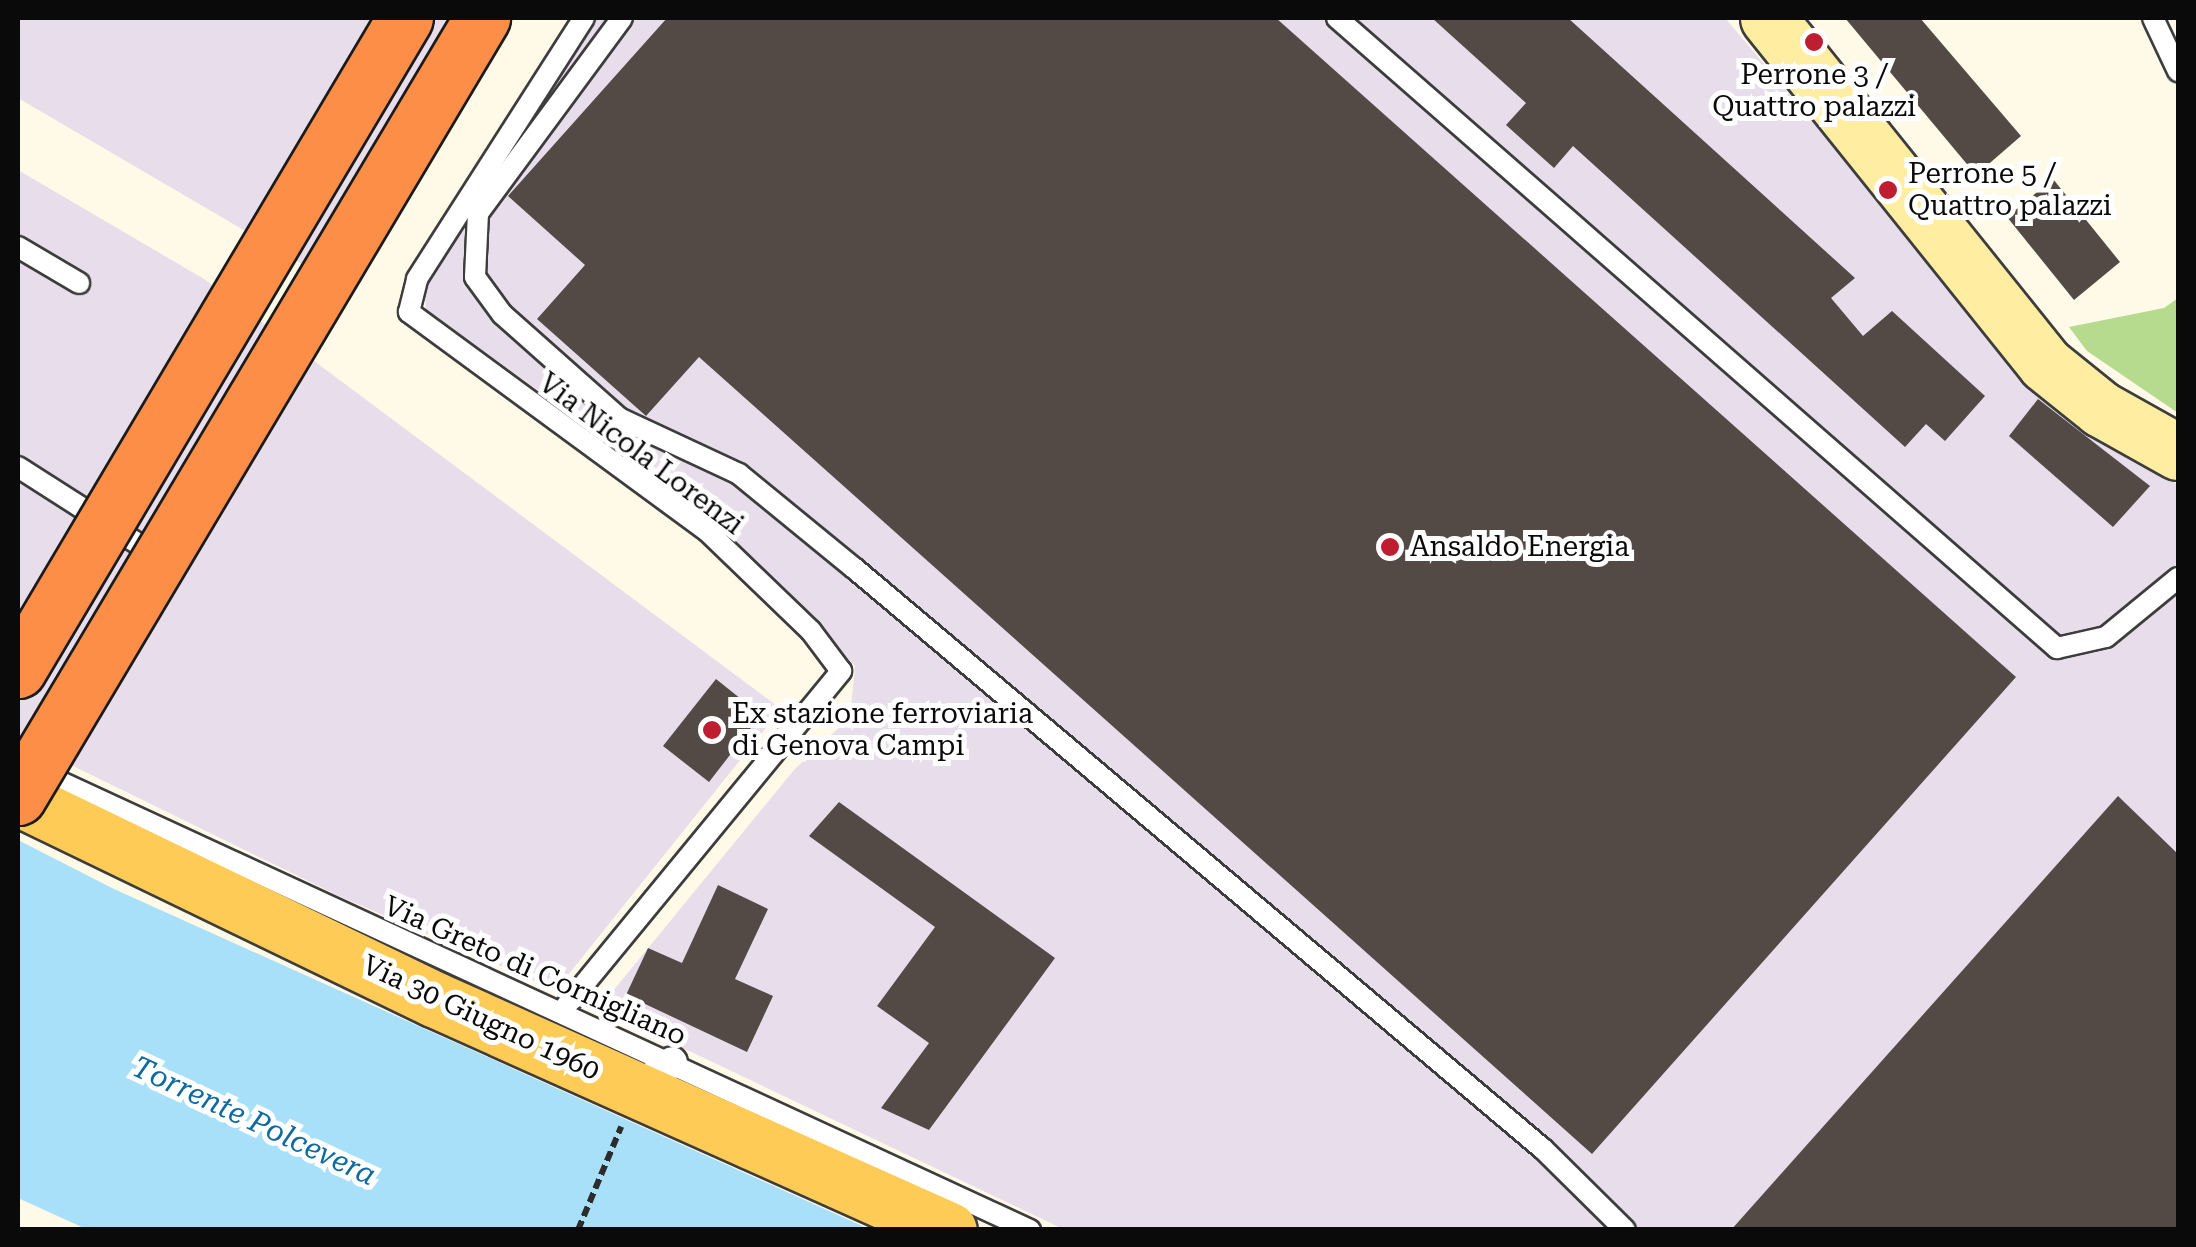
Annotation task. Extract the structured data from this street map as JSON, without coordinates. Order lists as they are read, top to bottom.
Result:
{
  "streets": {
    "main road": ["Via 30 Giugno 1960"],
    "lane": ["Via Nicola Lorenzi", "Via Greto di Cornigliano"]
  },
  "crossings": [
    ["Via Nicola Lorenzi", "Via Greto di Cornigliano"],
    ["Via Greto di Cornigliano", "Via 30 Giugno 1960"]
  ],
  "water": ["Torrente Polcevera"],
  "places": [
    "Perrone 3 / Quattro palazzi",
    "Perrone 5 / Quattro palazzi",
    "Ansaldo Energia",
    "Ex stazione ferroviaria di Genova Campi"
  ]
}
